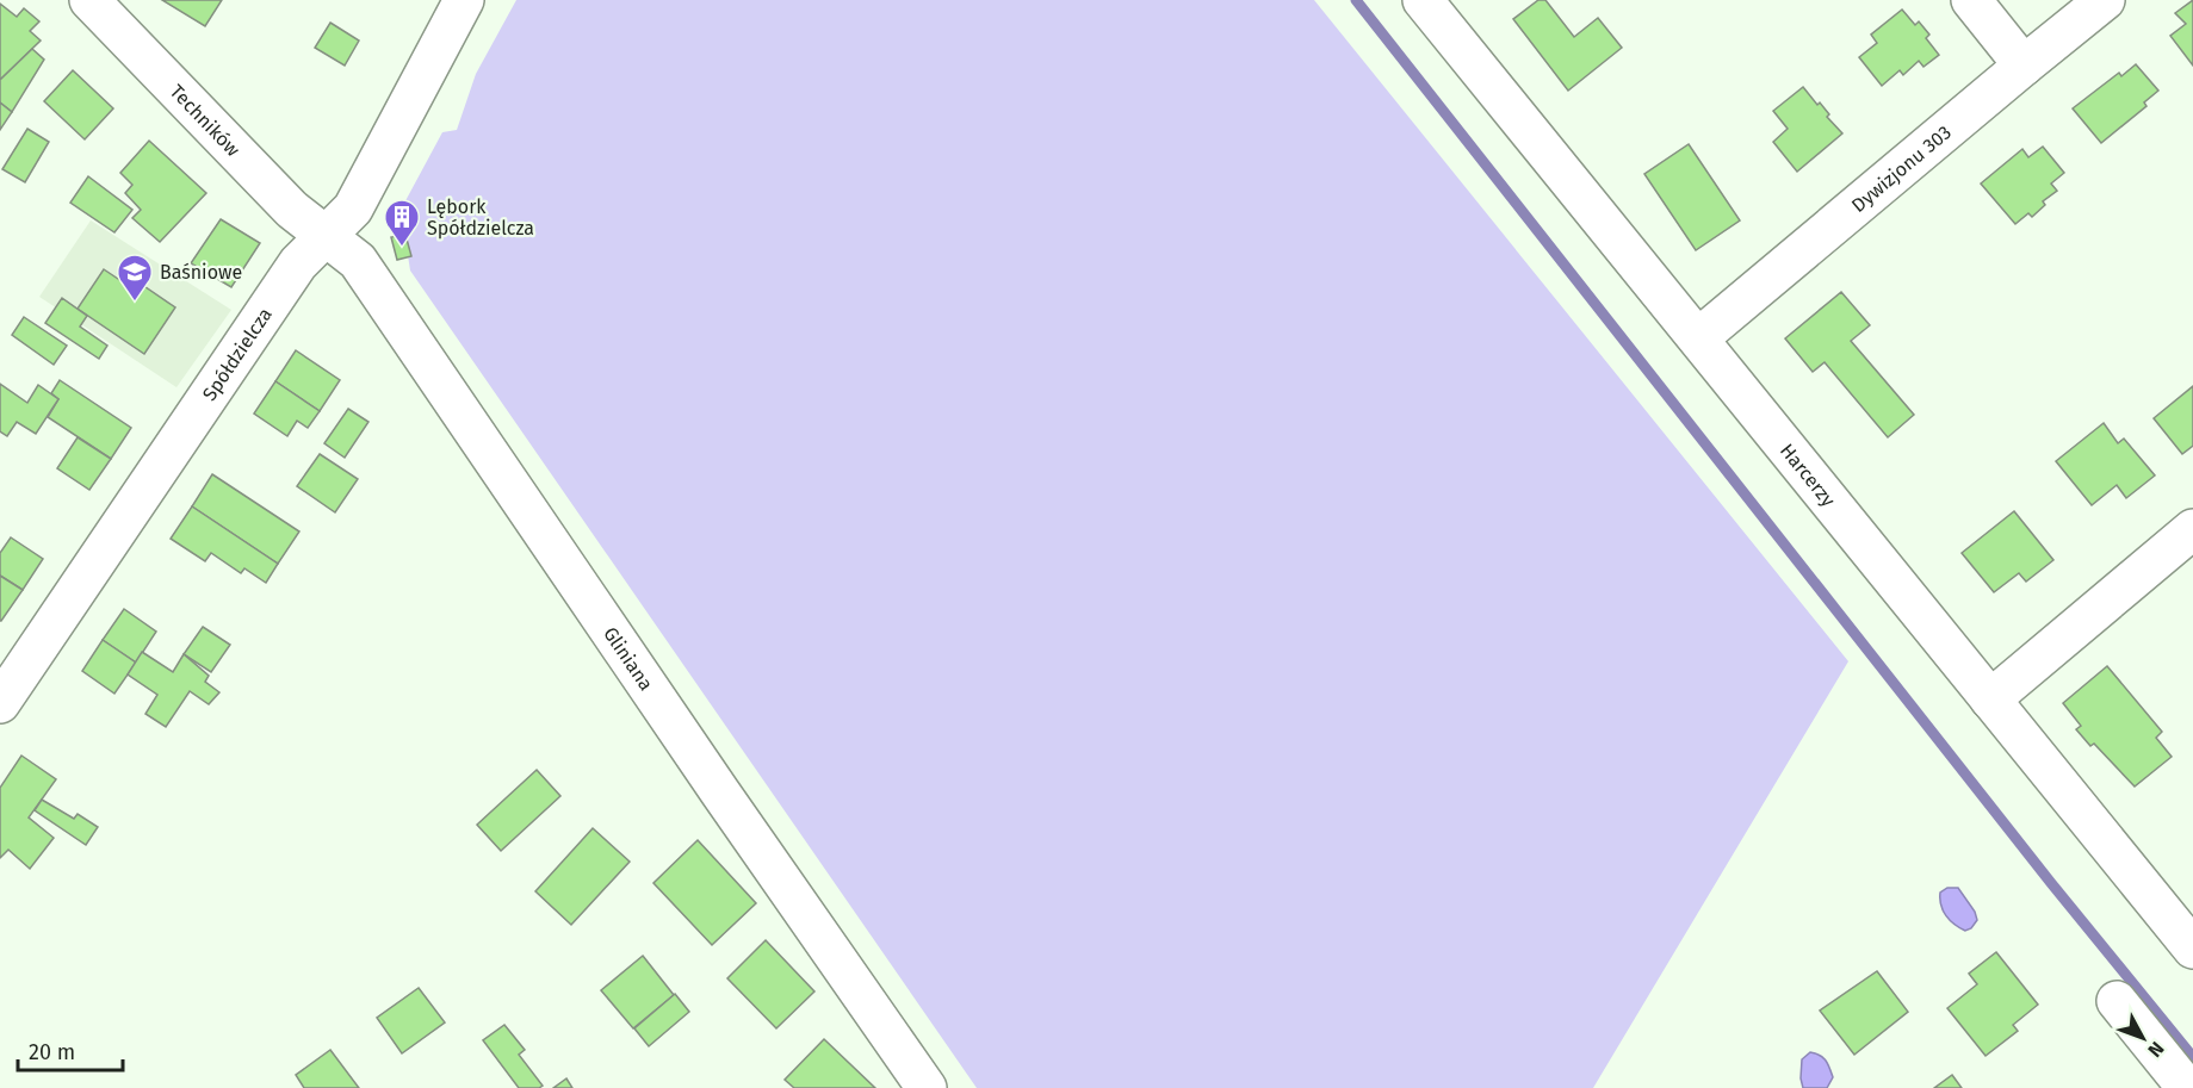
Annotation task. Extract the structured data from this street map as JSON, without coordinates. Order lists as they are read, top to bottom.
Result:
{
  "streets": {
    "street": [
      "Techników",
      "Dywizjonu 303",
      "Spółdzielcza",
      "Harcerzy",
      "Gliniana"
    ]
  },
  "crossings": [
    ["Techników", "Spółdzielcza"],
    ["Techników", "Gliniana"],
    ["Dywizjonu 303", "Harcerzy"],
    ["Spółdzielcza", "Gliniana"]
  ],
  "places": {
    "building": ["Lębork Spółdzielcza"],
    "school or university": ["Baśniowe"]
  },
  "scale_bar": "20 m",
  "north": "bottom right"
}
